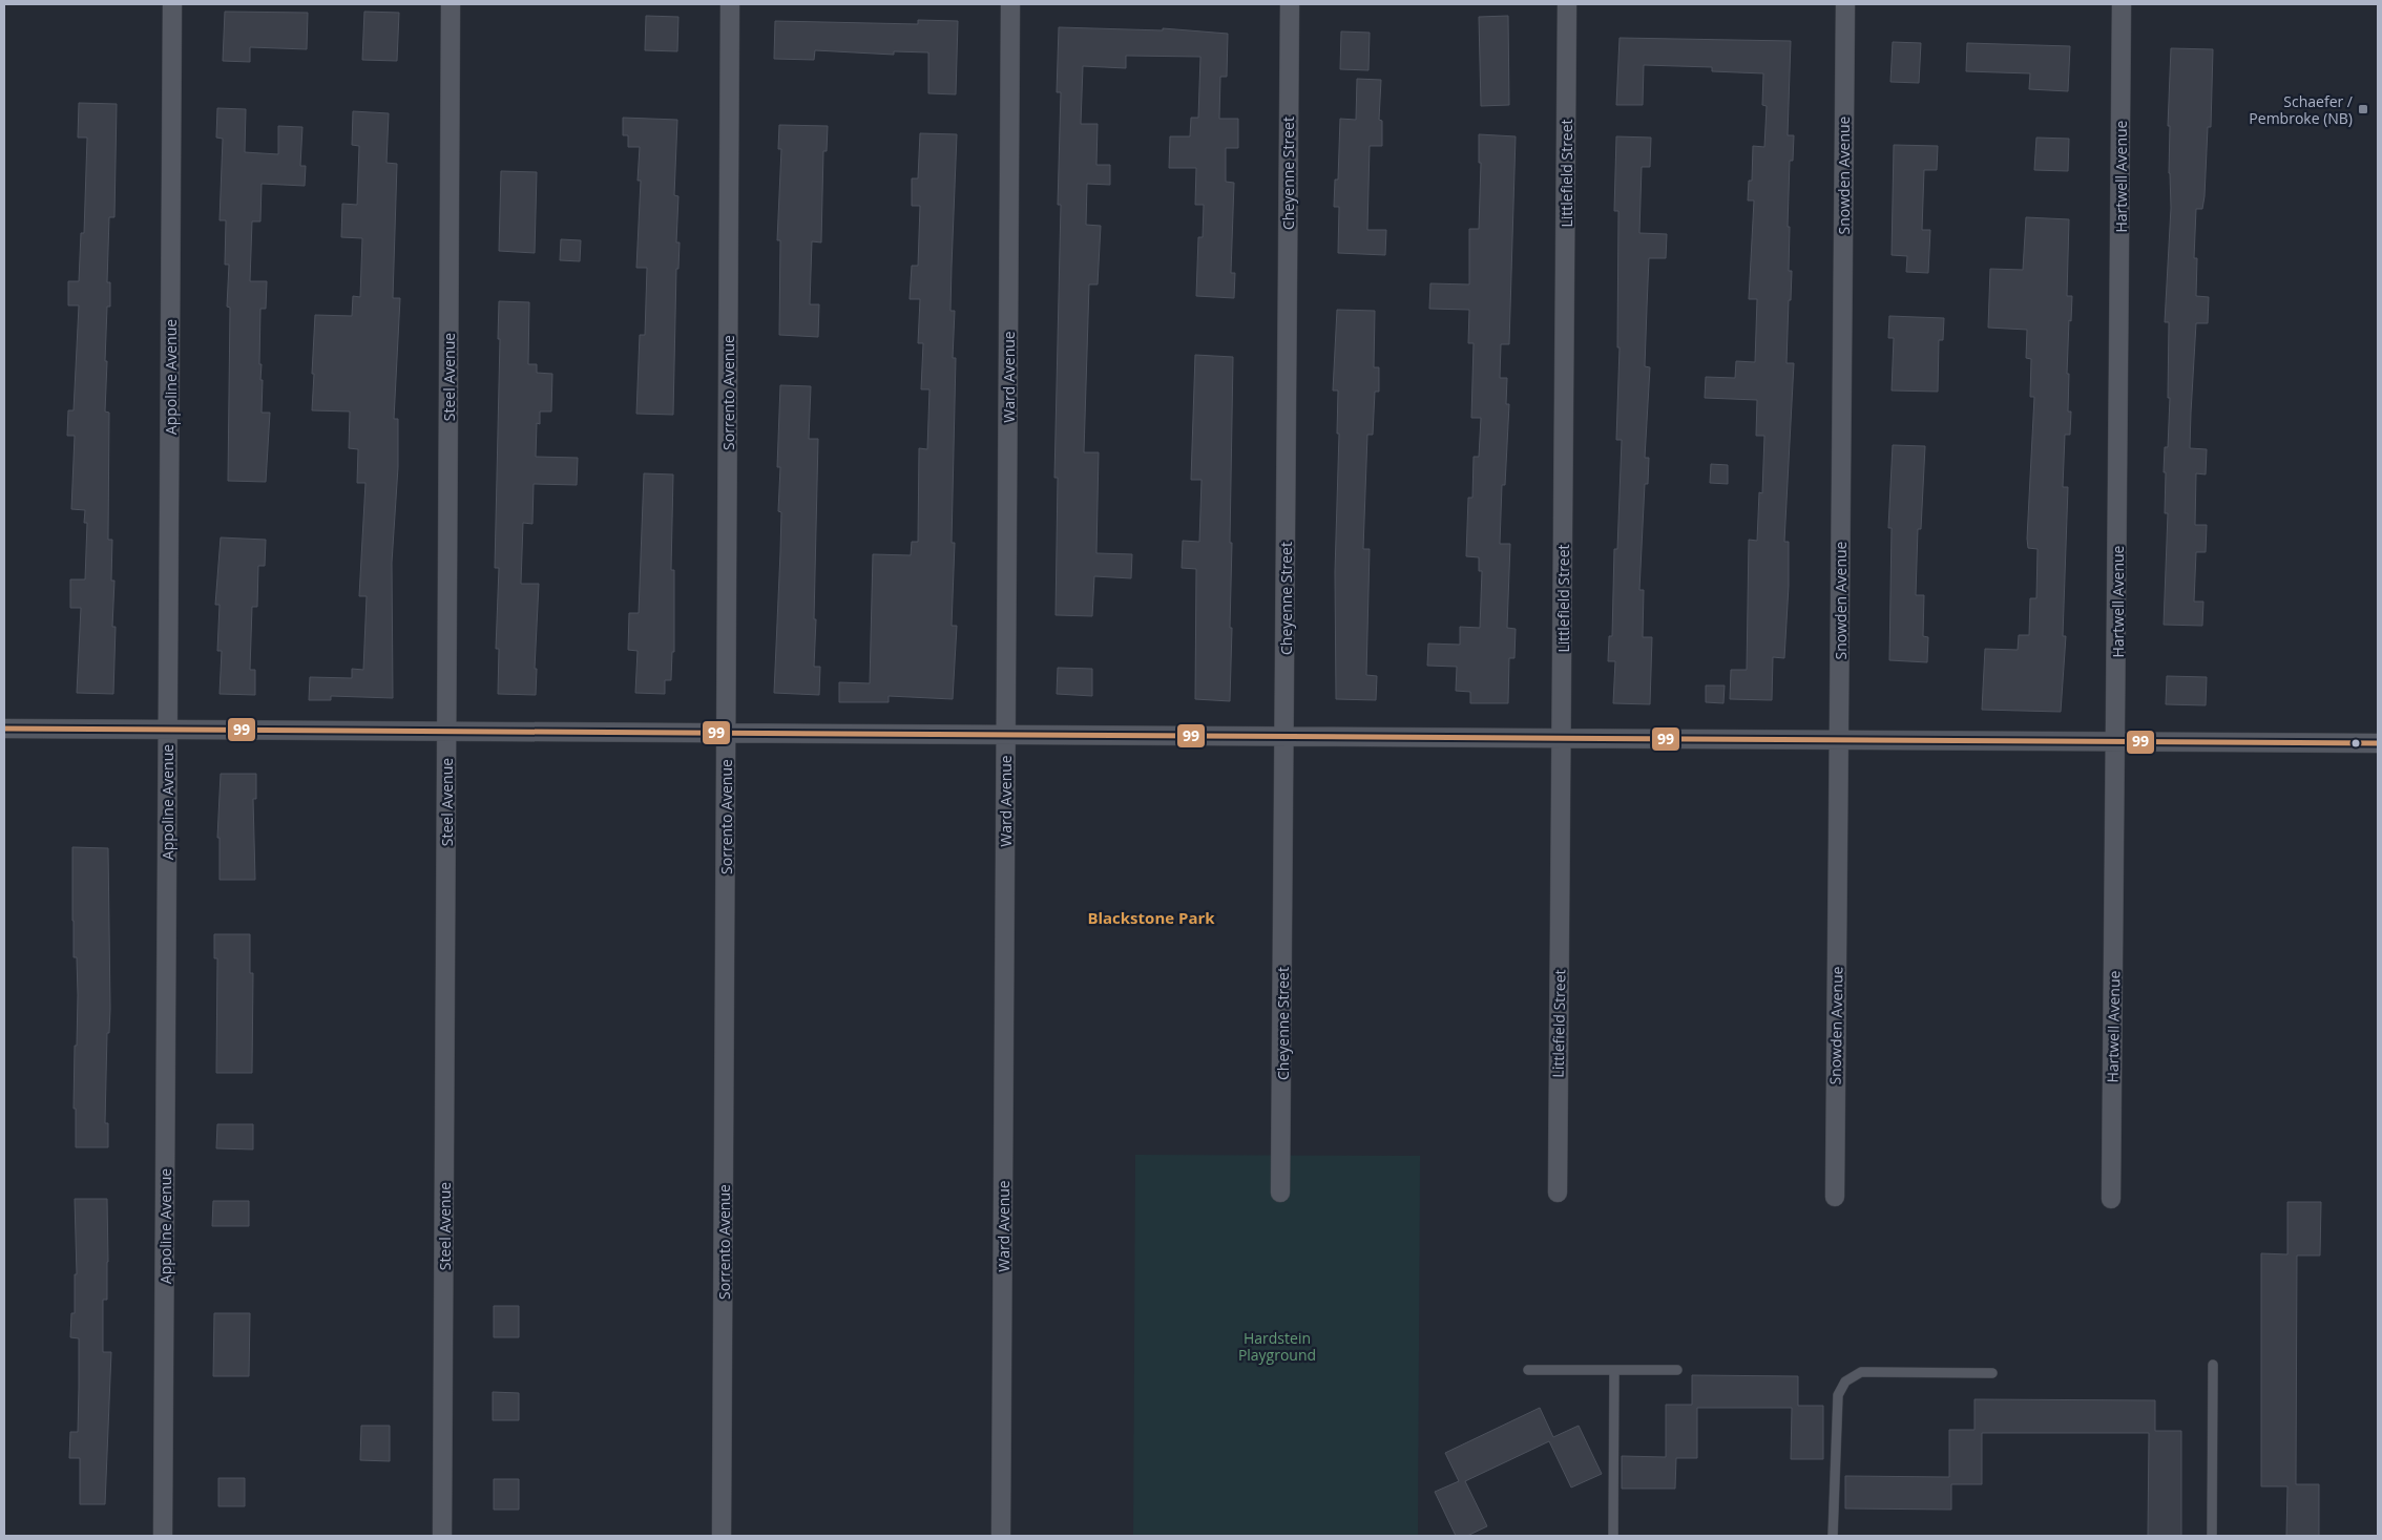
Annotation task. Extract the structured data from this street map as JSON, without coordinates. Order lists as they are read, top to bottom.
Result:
{
  "streets": {
    "street": [
      "Cheyenne Street",
      "Littlefield Street",
      "Snowden Avenue",
      "Hartwell Avenue",
      "Appoline Avenue",
      "Steel Avenue",
      "Ward Avenue",
      "Sorrento Avenue"
    ]
  },
  "districts": ["Blackstone Park"],
  "parks": ["Hardstein Playground"],
  "places": {
    "transit": ["Schaefer / Pembroke (NB)"]
  },
  "lines": ["transit line 99"]
}
